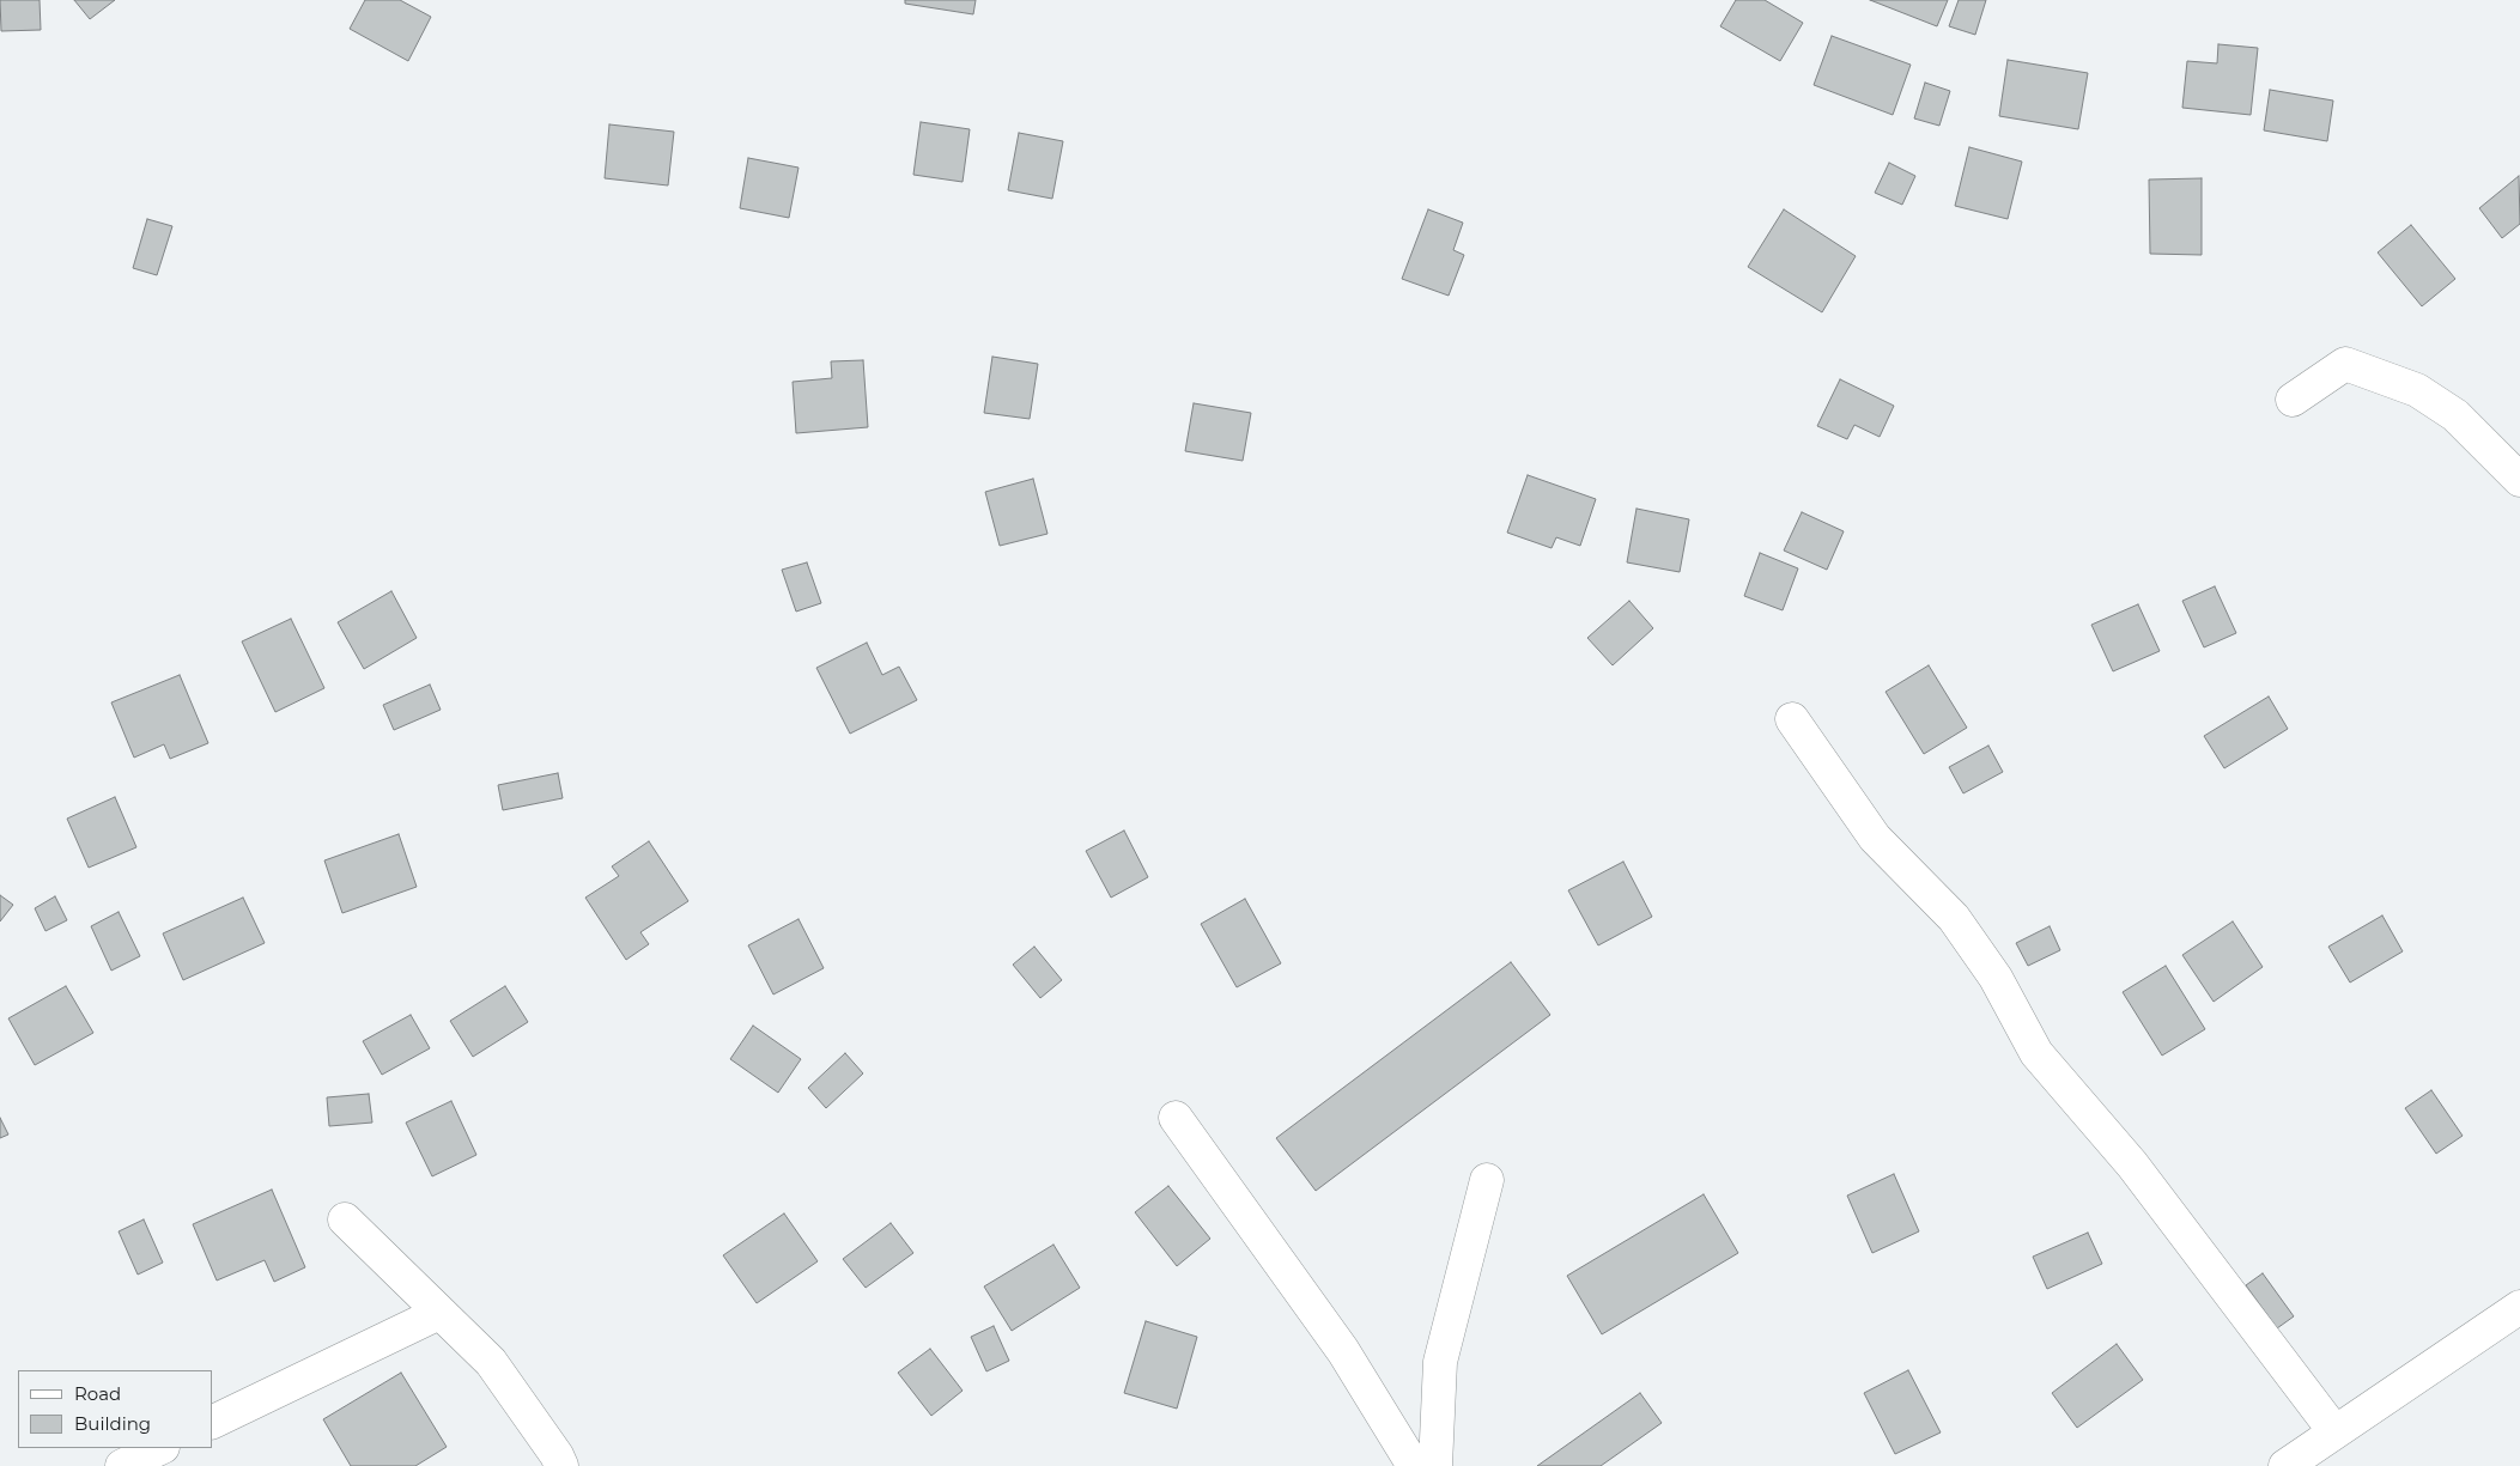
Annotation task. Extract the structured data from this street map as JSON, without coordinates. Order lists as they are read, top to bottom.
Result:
{
  "legend": ["Road", "Building"]
}
